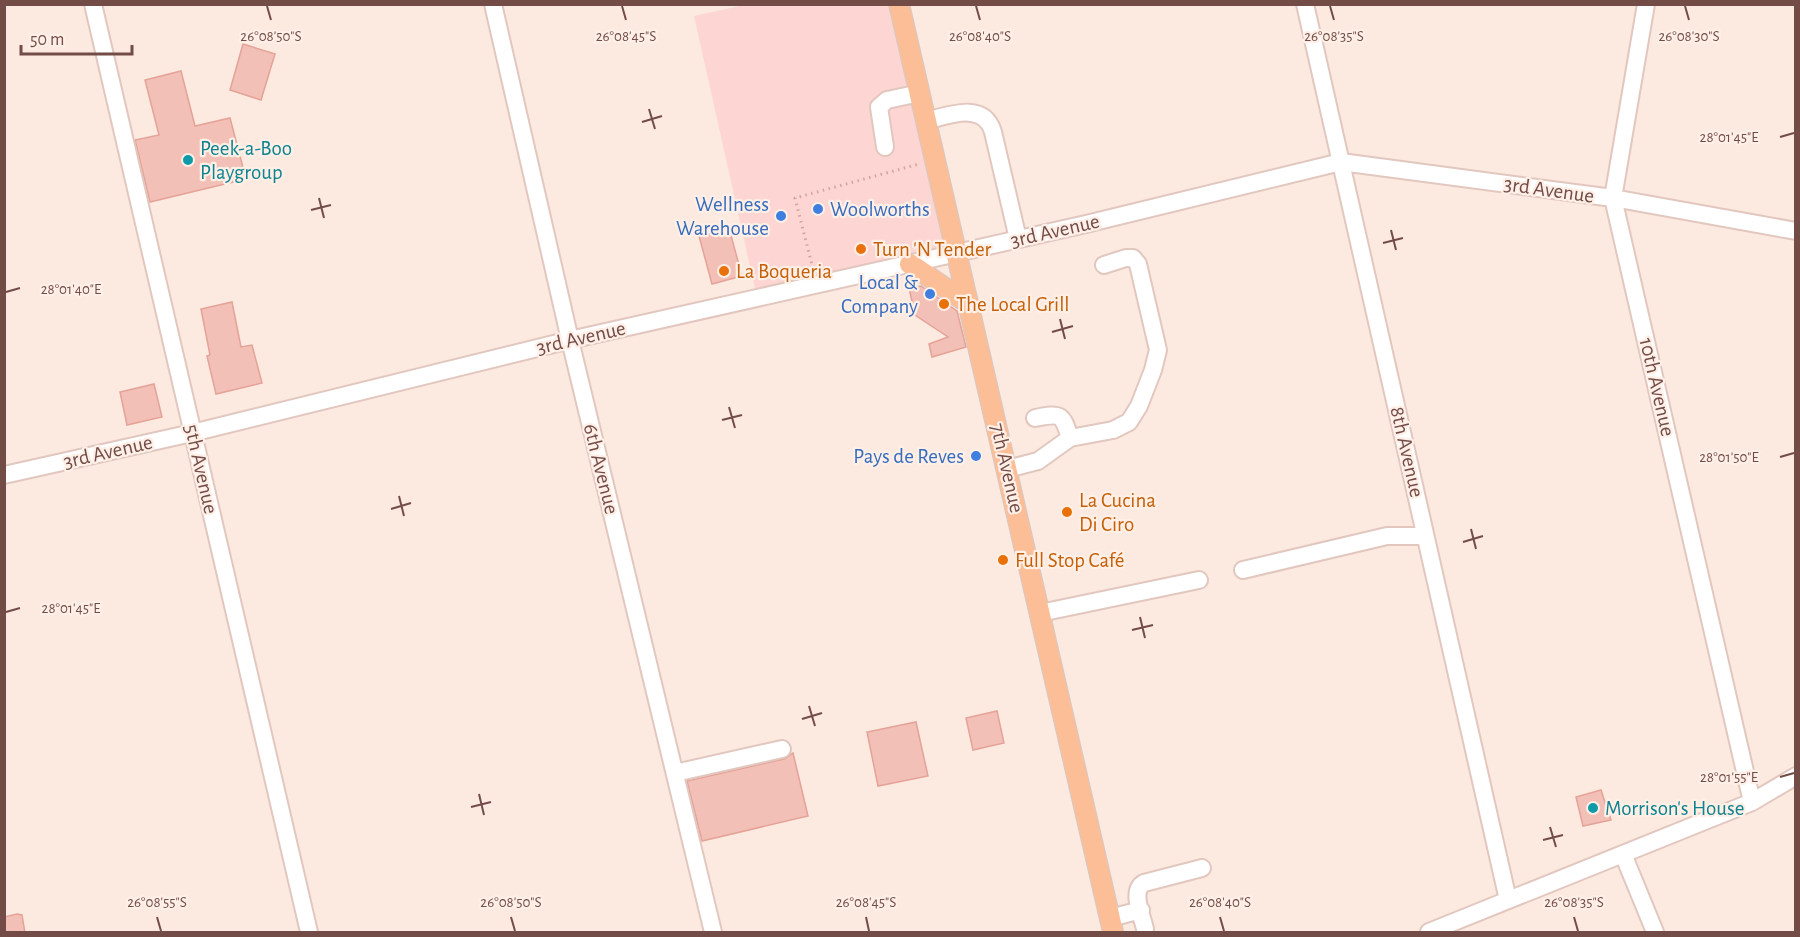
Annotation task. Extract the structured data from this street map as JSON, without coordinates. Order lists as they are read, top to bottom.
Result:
{
  "streets": {
    "main road": ["7th Avenue"],
    "street": [
      "3rd Avenue",
      "10th Avenue",
      "8th Avenue",
      "5th Avenue",
      "6th Avenue"
    ]
  },
  "crossings": [
    ["3rd Avenue", "10th Avenue"],
    ["3rd Avenue", "8th Avenue"],
    ["3rd Avenue", "7th Avenue"],
    ["3rd Avenue", "5th Avenue"],
    ["3rd Avenue", "6th Avenue"]
  ],
  "places": [
    "Peek-a-Boo Playgroup",
    "Woolworths",
    "Wellness Warehouse",
    "Turn 'N Tender",
    "La Boqueria",
    "Local & Company",
    "The Local Grill",
    "Pays de Reves",
    "La Cucina Di Ciro",
    "Full Stop Café",
    "Morrison's House"
  ],
  "scale_bar": "50 m",
  "coordinates": [
    "26°08'50\"S",
    "26°08'45\"S",
    "26°08'40\"S",
    "26°08'35\"S",
    "26°08'30\"S",
    "28°01'45\"E",
    "28°01'40\"E",
    "28°01'50\"E",
    "28°01'55\"E",
    "26°08'55\"S"
  ]
}
